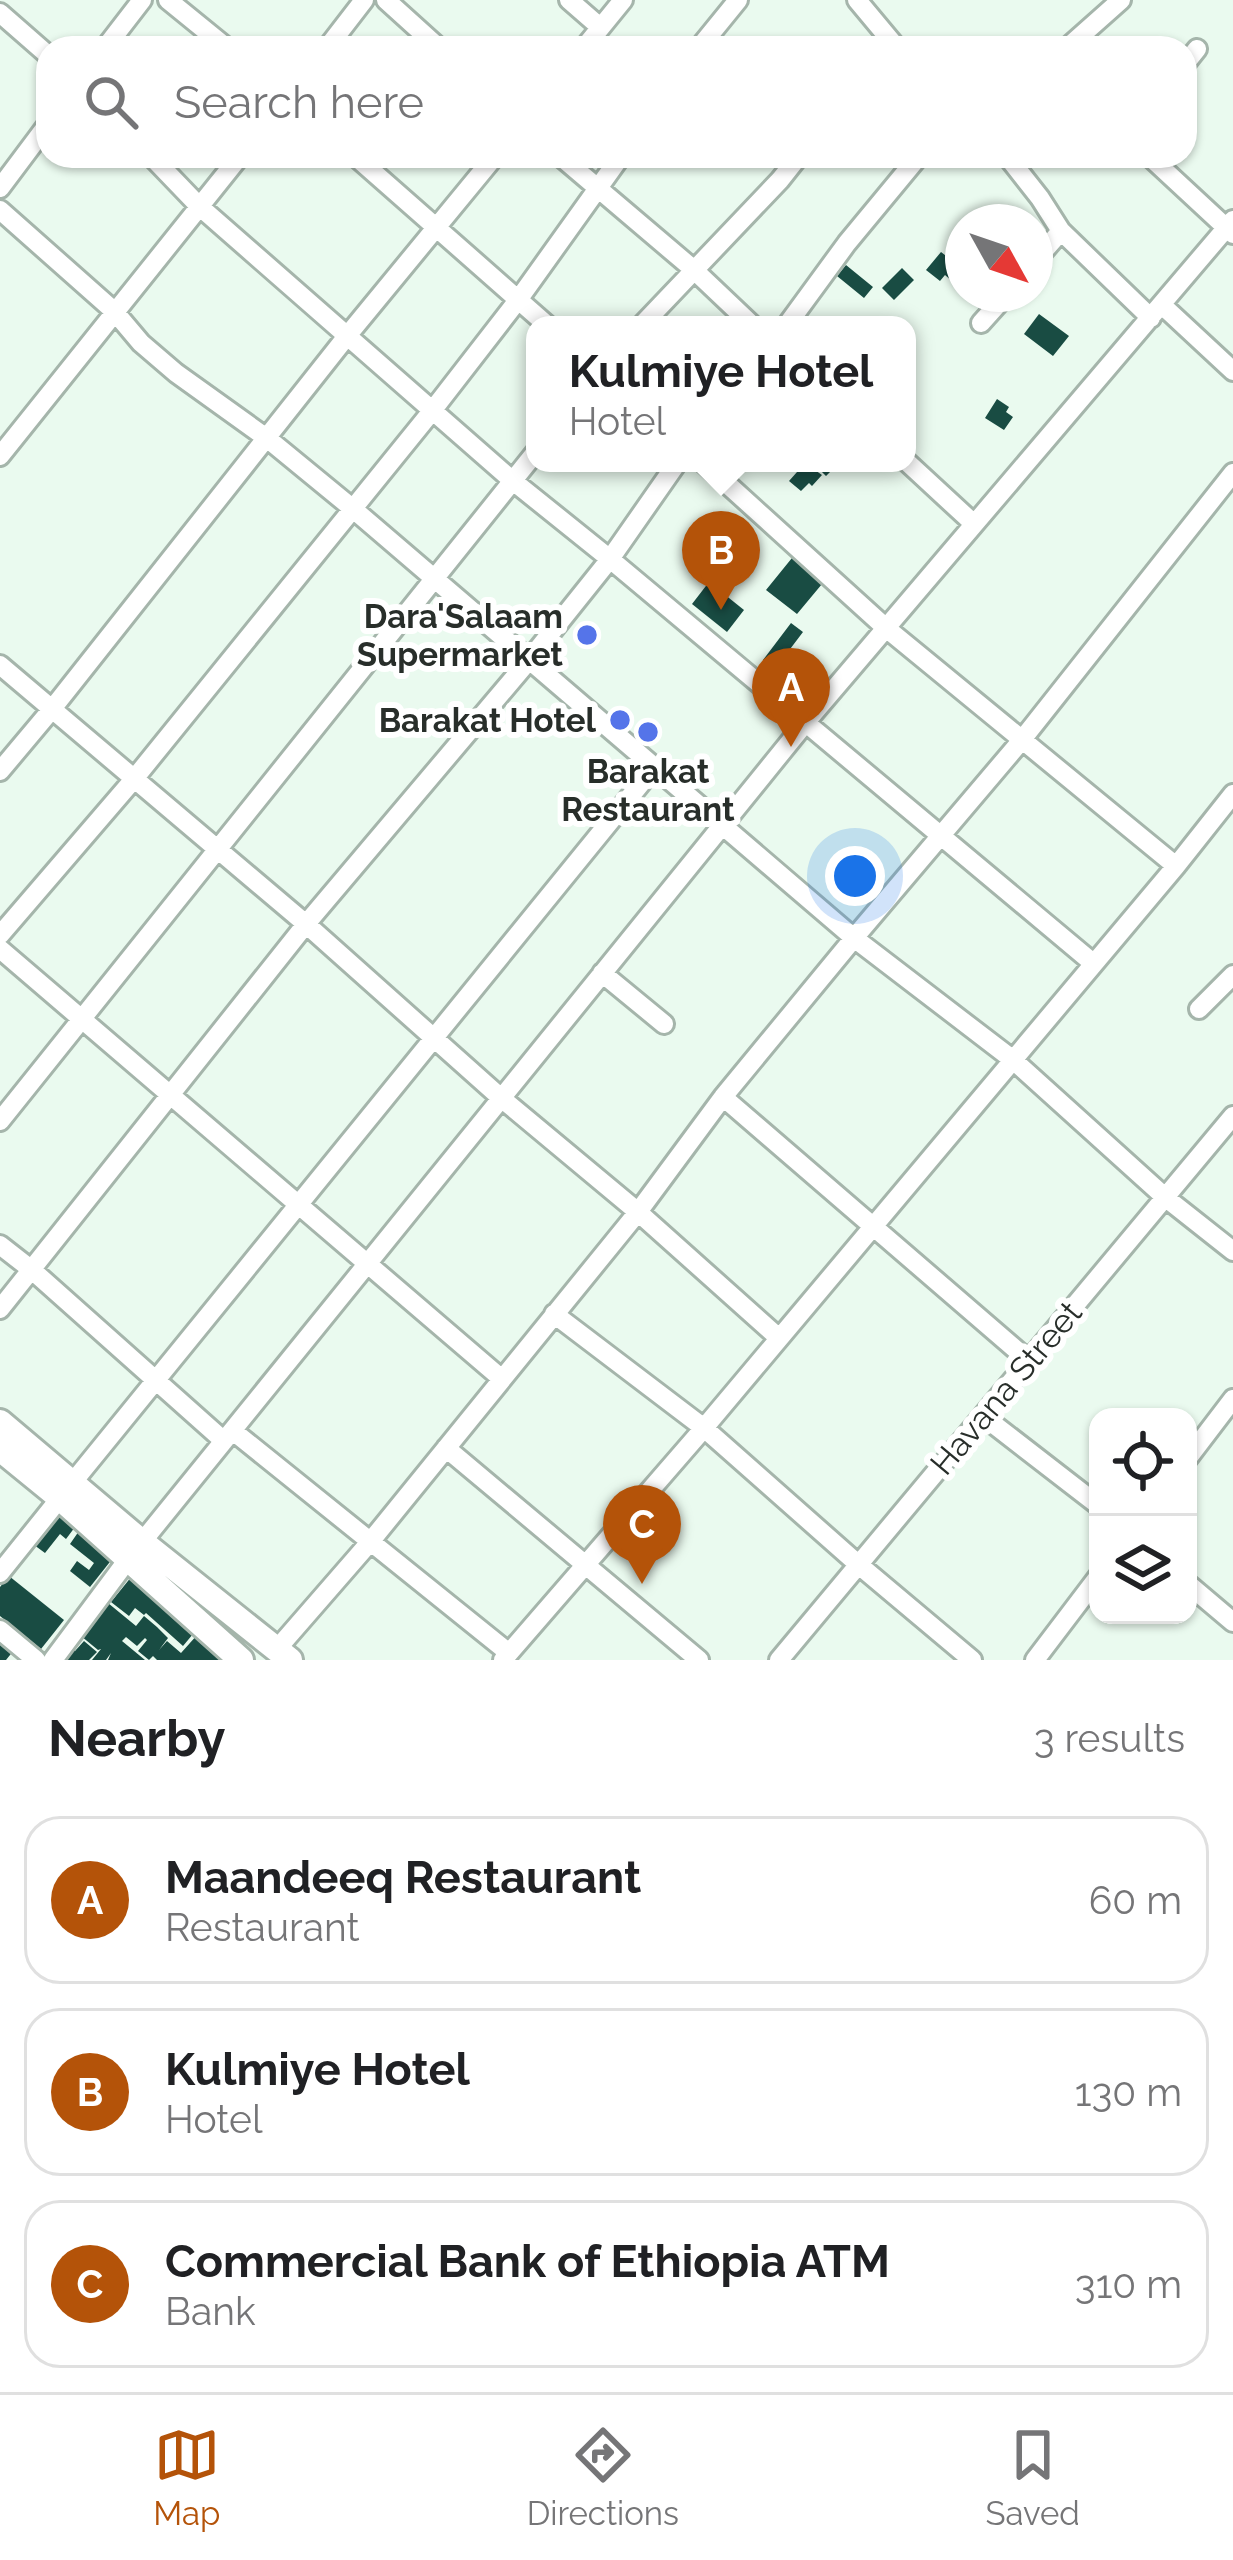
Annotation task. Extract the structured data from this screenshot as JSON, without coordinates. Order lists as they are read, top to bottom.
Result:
{
  "streets": {
    "street": ["Havana Street"]
  },
  "places": ["Dara'Salaam Supermarket", "Barakat Hotel", "Barakat Restaurant"],
  "north": "bottom right",
  "page": {
    "search": "Search here",
    "popup": ["Kulmiye Hotel", "Hotel"],
    "pins": ["B", "A", "C"],
    "heading": ["Nearby", "3 results"],
    "list": [
      {
        "mark": "A",
        "name": "Maandeeq Restaurant",
        "note": "Restaurant",
        "value": "60 m"
      },
      {
        "mark": "B",
        "name": "Kulmiye Hotel",
        "note": "Hotel",
        "value": "130 m"
      },
      {
        "mark": "C",
        "name": "Commercial Bank of Ethiopia ATM",
        "note": "Bank",
        "value": "310 m"
      }
    ],
    "nav": ["Map", "Directions", "Saved"]
  }
}
